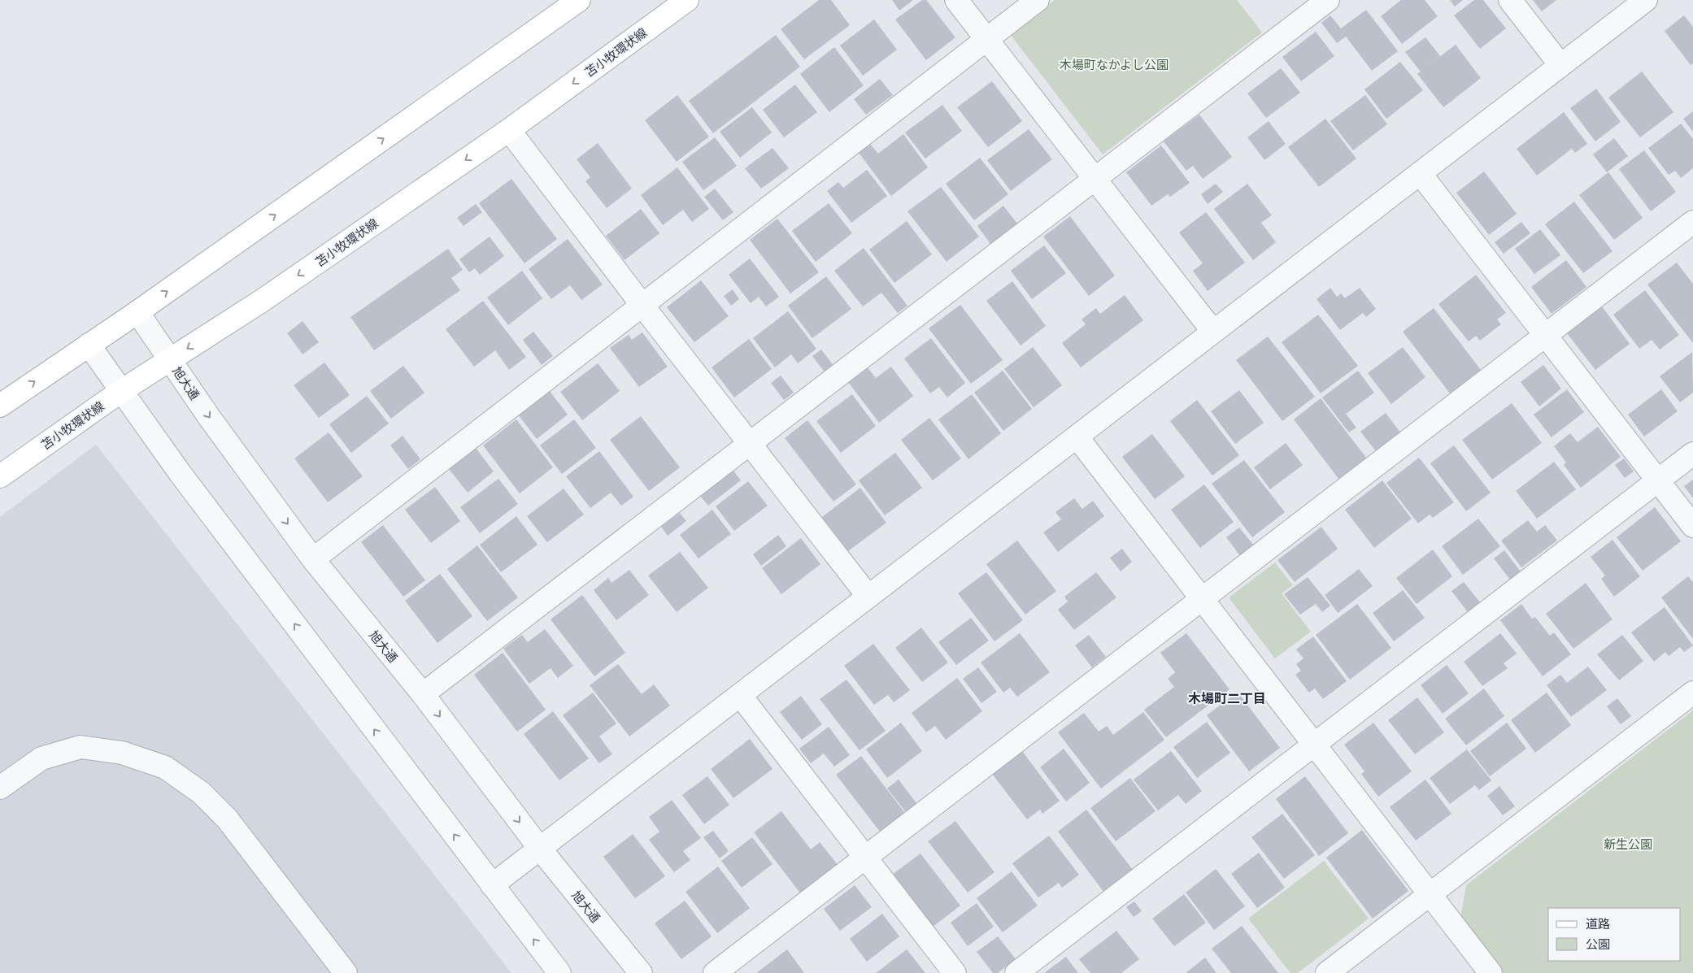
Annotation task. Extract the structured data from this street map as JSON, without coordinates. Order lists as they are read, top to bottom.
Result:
{
  "streets": {
    "main road": ["苫小牧環状線"],
    "street": ["旭大通"]
  },
  "crossings": [
    ["苫小牧環状線", "旭大通"]
  ],
  "districts": ["木場町二丁目"],
  "parks": ["木場町なかよし公園", "新生公園"],
  "legend": ["道路", "公園"]
}
